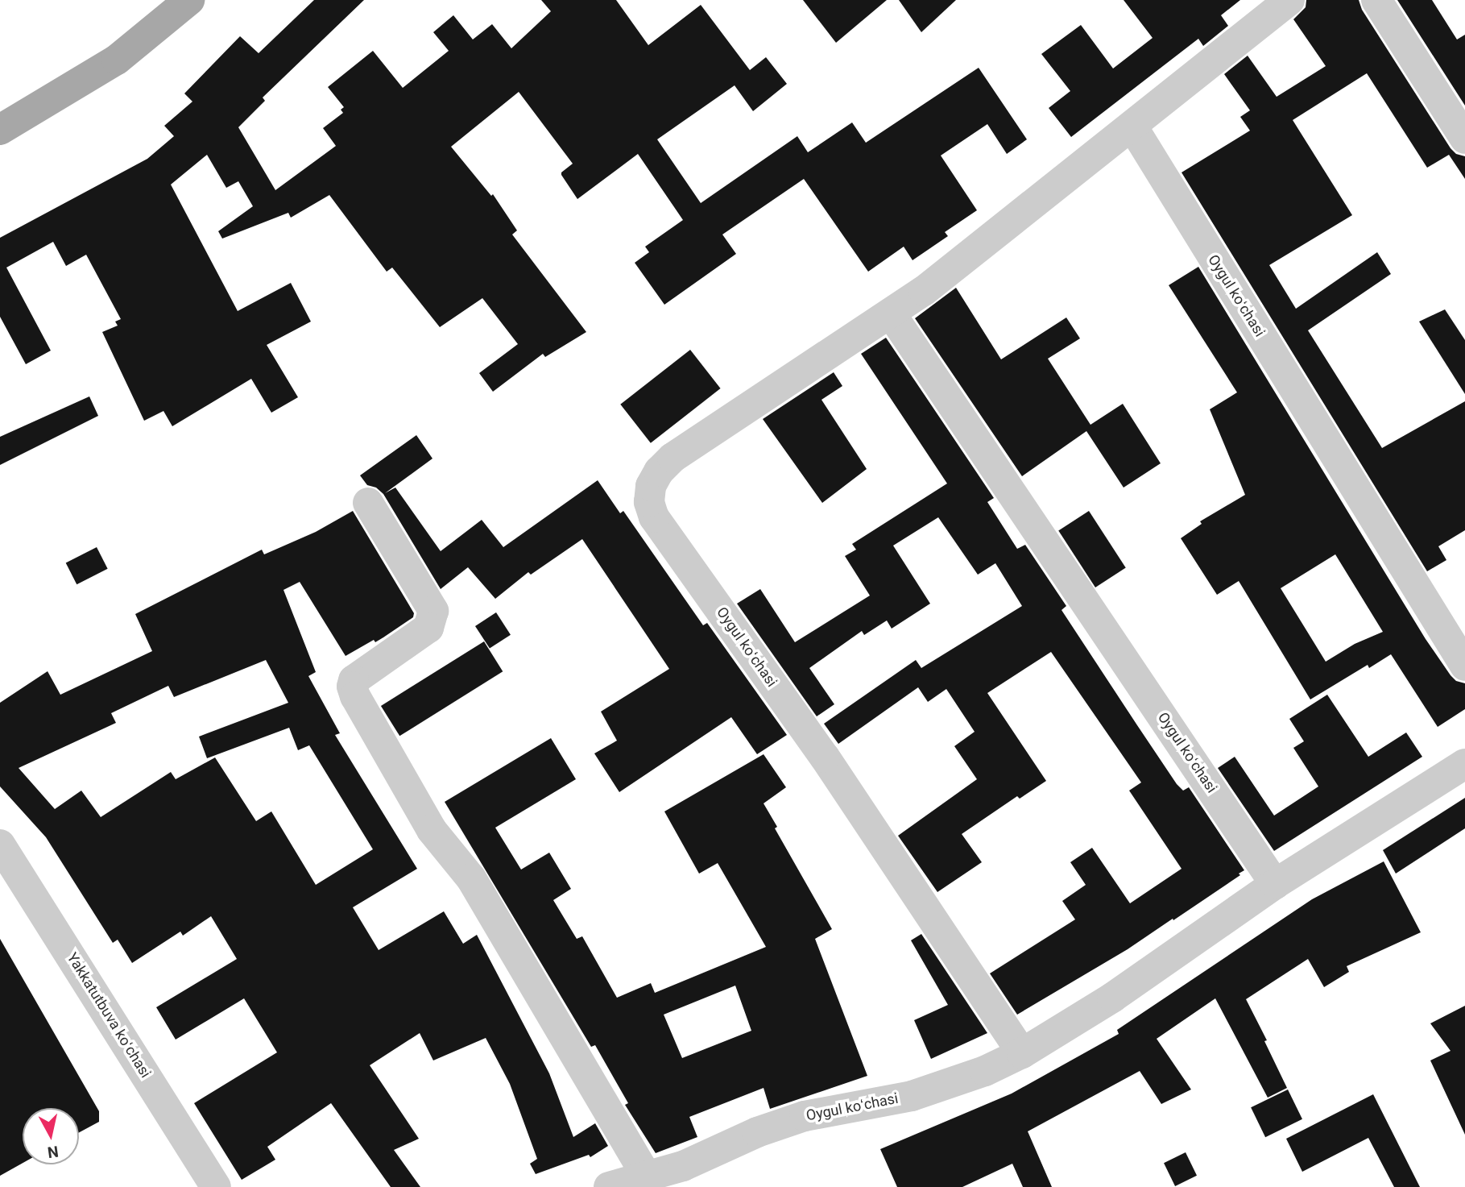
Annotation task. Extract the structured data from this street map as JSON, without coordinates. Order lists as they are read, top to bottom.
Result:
{
  "streets": {
    "street": ["Oygul koʻchasi", "Yakkatutbuva koʻchasi"]
  },
  "north": "bottom"
}
